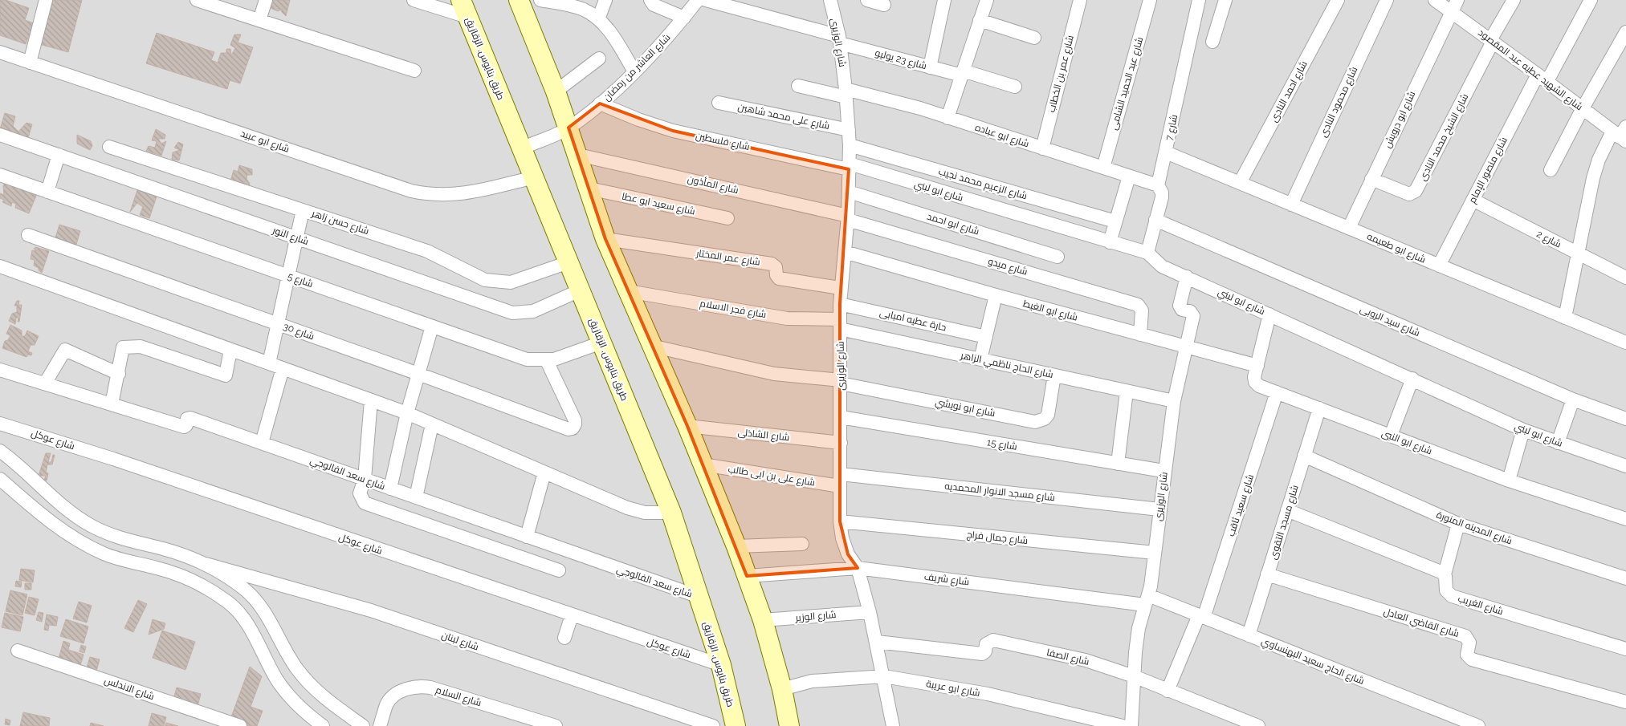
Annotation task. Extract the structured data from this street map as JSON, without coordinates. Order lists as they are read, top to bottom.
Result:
{
  "streets": {
    "main road": ["طريق بنايوس, الزقازيق"],
    "street": [
      "شارع الوزيرى",
      "شارع 23 يوليو",
      "شارع العاشر من رمضان",
      "شارع الشهيد عطيه عبد المقصود",
      "شارع عمر بن الخطاب",
      "شارع عبد الحميد الشامى",
      "شارع احمد النادى",
      "شارع محمود النادى",
      "شارع على محمد شاهين",
      "شارع ابو درويش",
      "شارع 7",
      "شارع ابو عباده",
      "شارع الشيخ محمد النادى",
      "شارع ابو عبيد",
      "شارع فلسطين",
      "شارع منصور الإمام",
      "شارع الزعيم محمد نجيب",
      "شارع المأذون",
      "شارع ابو لبني",
      "شارع سعيد ابو عطا",
      "شارع حسن زاهر",
      "شارع ابو احمد",
      "شارع النور",
      "شارع 2",
      "شارع ابو طعيمه",
      "شارع عمر المختار",
      "شارع ميدو",
      "شارع 5",
      "شارع فجر الاسلام",
      "شارع ابو الغيط",
      "حارة عطيه امبابى",
      "شارع سيد الروبى",
      "شارع 30",
      "شارع الحاج ناظمي الزاهر",
      "شارع ابو نويشي",
      "شارع الشاذلى",
      "شارع عوكل",
      "شارع ابو النبى",
      "شارع 15",
      "شارع سعد الفالوجي",
      "شارع على بن ابى طالب",
      "شارع مسجد الانوار المحمديه",
      "شارع سعيد ثاقب",
      "شارع مسجد التقوى",
      "شارع المدينه المنورة",
      "شارع جمال فراج",
      "شارع شريف",
      "شارع الغريب",
      "شارع الوزير",
      "شارع القاضي العادل",
      "شارع لبنان",
      "شارع الصفا",
      "شارع الحاج سعيد البهنساوي",
      "شارع الاندلس",
      "شارع ابو عريبة",
      "شارع السلام"
    ]
  },
  "crossings": [
    ["شارع الوزيرى", "شارع 23 يوليو"],
    ["شارع الوزيرى", "شارع على محمد شاهين"],
    ["شارع الوزيرى", "شارع ابو عباده"],
    ["شارع الوزيرى", "شارع فلسطين"],
    ["شارع الوزيرى", "شارع الزعيم محمد نجيب"],
    ["شارع الوزيرى", "شارع المأذون"],
    ["شارع الوزيرى", "شارع ابو لبني"],
    ["شارع الوزيرى", "شارع ابو احمد"],
    ["شارع الوزيرى", "شارع عمر المختار"],
    ["شارع الوزيرى", "شارع ميدو"],
    ["شارع الوزيرى", "شارع فجر الاسلام"],
    ["شارع الوزيرى", "شارع ابو الغيط"],
    ["شارع الوزيرى", "حارة عطيه امبابى"],
    ["شارع الوزيرى", "شارع الحاج ناظمي الزاهر"],
    ["شارع الوزيرى", "شارع ابو نويشي"],
    ["شارع الوزيرى", "شارع الشاذلى"],
    ["شارع الوزيرى", "شارع 15"],
    ["شارع الوزيرى", "شارع على بن ابى طالب"],
    ["شارع الوزيرى", "شارع مسجد الانوار المحمديه"],
    ["شارع الوزيرى", "شارع جمال فراج"],
    ["شارع الوزيرى", "شارع شريف"],
    ["شارع الوزيرى", "شارع الوزير"],
    ["شارع الوزيرى", "شارع الصفا"],
    ["شارع الوزيرى", "شارع الحاج سعيد البهنساوي"],
    ["شارع الوزيرى", "شارع ابو عريبة"],
    ["طريق بنايوس, الزقازيق", "شارع العاشر من رمضان"],
    ["طريق بنايوس, الزقازيق", "شارع ابو عبيد"],
    ["طريق بنايوس, الزقازيق", "شارع حسن زاهر"],
    ["طريق بنايوس, الزقازيق", "شارع النور"],
    ["طريق بنايوس, الزقازيق", "شارع 5"],
    ["طريق بنايوس, الزقازيق", "شارع عوكل"],
    ["طريق بنايوس, الزقازيق", "شارع سعد الفالوجي"],
    ["شارع العاشر من رمضان", "شارع فلسطين"],
    ["شارع الشهيد عطيه عبد المقصود", "شارع ابو درويش"],
    ["شارع الشهيد عطيه عبد المقصود", "شارع الشيخ محمد النادى"],
    ["شارع الشهيد عطيه عبد المقصود", "شارع منصور الإمام"],
    ["شارع عمر بن الخطاب", "شارع ابو عباده"],
    ["شارع عبد الحميد الشامى", "شارع ابو عباده"],
    ["شارع احمد النادى", "شارع ابو طعيمه"],
    ["شارع محمود النادى", "شارع ابو طعيمه"],
    ["شارع ابو درويش", "شارع الشيخ محمد النادى"],
    ["شارع ابو درويش", "شارع ابو طعيمه"],
    ["شارع 7", "شارع ابو عباده"],
    ["شارع 7", "شارع ابو لبني"],
    ["شارع 7", "شارع ابو طعيمه"],
    ["شارع 7", "شارع سيد الروبى"],
    ["شارع فلسطين", "شارع ابو لبني"],
    ["شارع منصور الإمام", "شارع 2"],
    ["شارع منصور الإمام", "شارع ابو طعيمه"],
    ["شارع المأذون", "شارع ميدو"],
    ["شارع ابو لبني", "شارع ابو النبى"],
    ["شارع ميدو", "شارع ابو الغيط"],
    ["شارع 5", "شارع 30"],
    ["شارع فجر الاسلام", "شارع الحاج ناظمي الزاهر"],
    ["شارع ابو الغيط", "شارع ابو النبى"],
    ["شارع الحاج ناظمي الزاهر", "شارع ابو نويشي"],
    ["شارع ابو النبى", "شارع سعيد ثاقب"],
    ["شارع ابو النبى", "شارع مسجد التقوى"],
    ["شارع على بن ابى طالب", "شارع مسجد الانوار المحمديه"],
    ["شارع سعيد ثاقب", "شارع الصفا"],
    ["شارع سعيد ثاقب", "شارع الحاج سعيد البهنساوي"],
    ["شارع مسجد التقوى", "شارع المدينه المنورة"],
    ["شارع مسجد التقوى", "شارع القاضي العادل"],
    ["شارع مسجد التقوى", "شارع الحاج سعيد البهنساوي"],
    ["شارع شريف", "شارع الحاج سعيد البهنساوي"]
  ]
}
